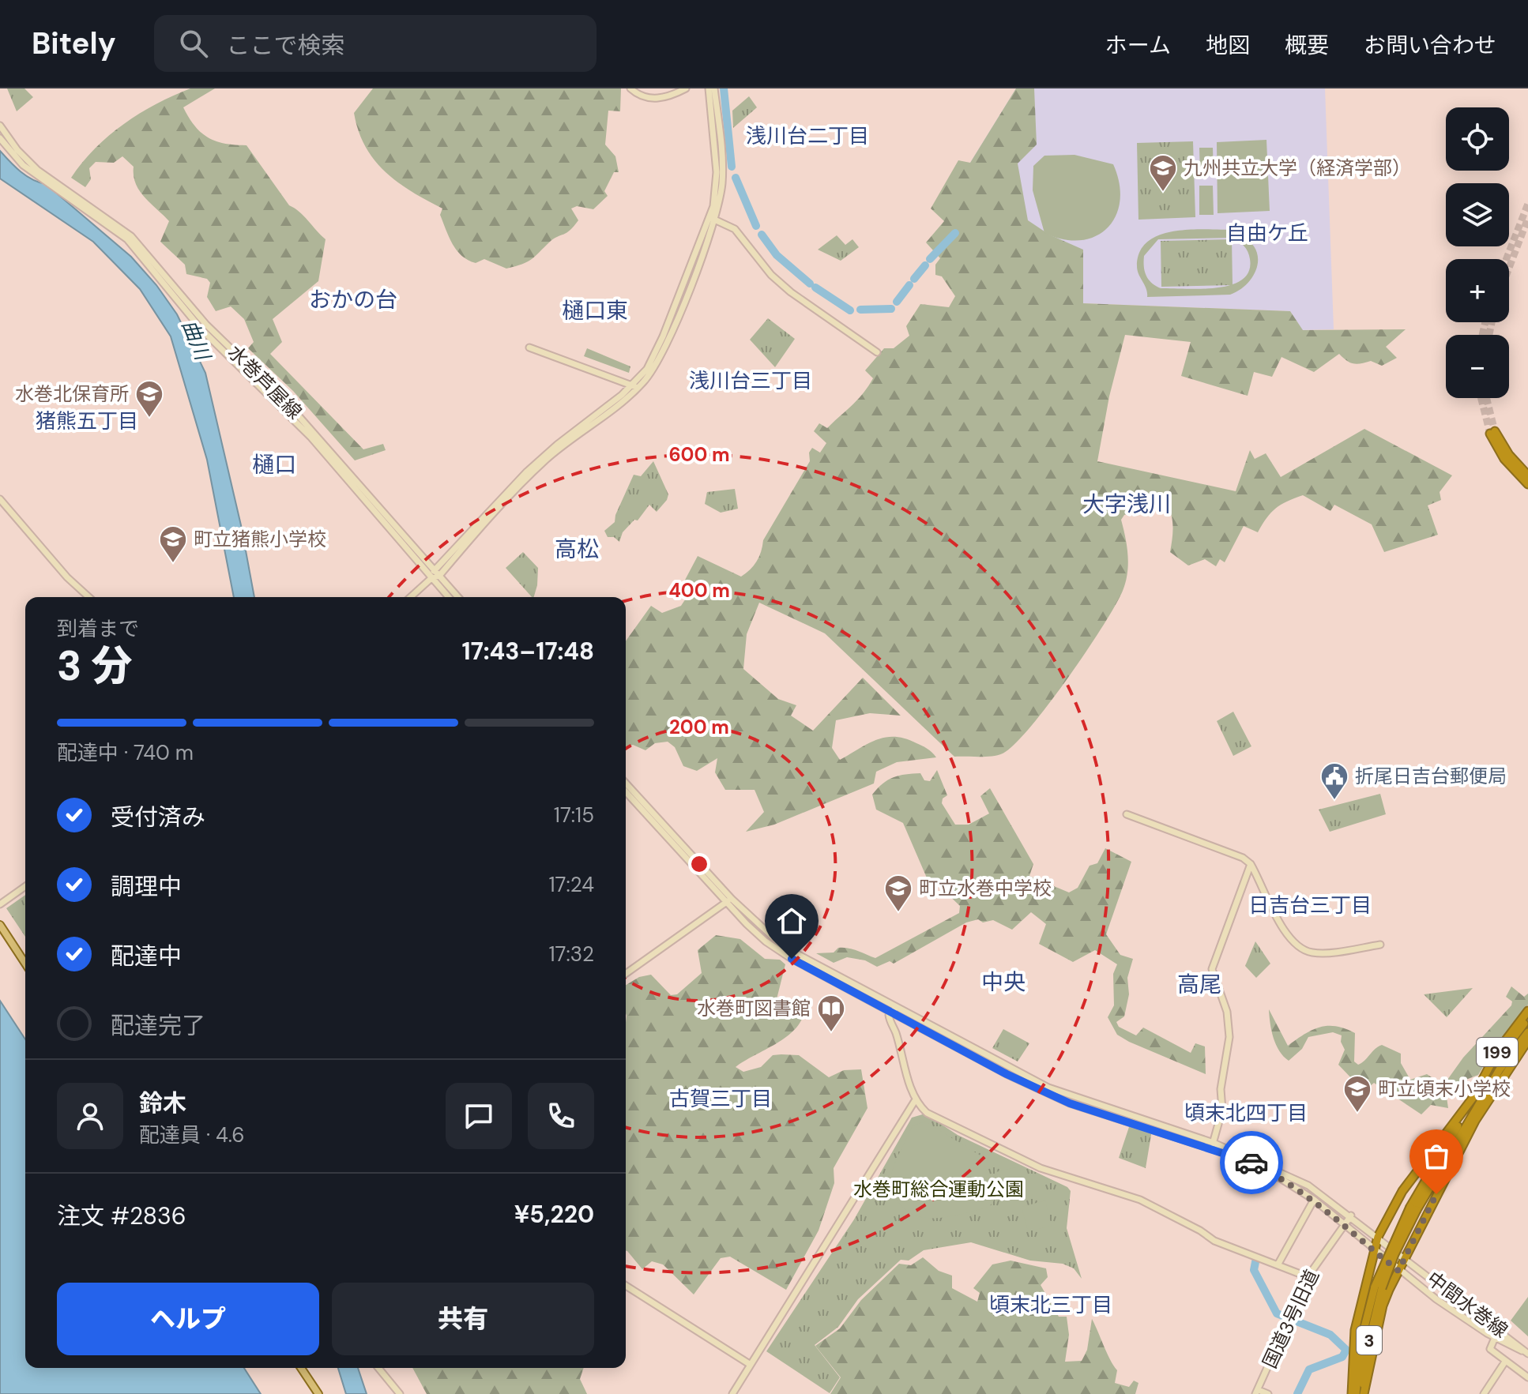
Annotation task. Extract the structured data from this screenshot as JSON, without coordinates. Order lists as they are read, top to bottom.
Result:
{
  "streets": {
    "highway": ["199", "3"],
    "street": ["水巻芦屋線", "中間水巻線", "国道3号旧道"]
  },
  "crossings": [
    ["199", "3"]
  ],
  "districts": [
    "浅川台二丁目",
    "自由ケ丘",
    "おかの台",
    "樋口東",
    "浅川台三丁目",
    "猪熊五丁目",
    "樋口",
    "大字浅川",
    "高松",
    "日吉台三丁目",
    "中央",
    "高尾",
    "古賀三丁目",
    "頃末北四丁目",
    "頃末北三丁目"
  ],
  "water": ["曲川"],
  "parks": ["水巻町総合運動公園"],
  "places": {
    "school or university": [
      "九州共立大学（経済学部）",
      "水巻北保育所",
      "町立猪熊小学校",
      "町立水巻中学校",
      "町立頃末小学校"
    ],
    "public building": ["折尾日吉台郵便局"],
    "library": ["水巻町図書館"]
  },
  "page": {
    "header": "Bitely",
    "search": "ここで検索",
    "nav": [
      "ホーム",
      "地図",
      "概要",
      "お問い合わせ"
    ],
    "map_buttons": ["+", "−"],
    "heading": ["3 分", "到着まで", "17:43–17:48"],
    "panel": [
      "鈴木",
      "配達員 · 4.6",
      "注文 #2836",
      "¥5,220"
    ],
    "bar": "配達中 · 740 m",
    "list": [
      ["受付済み", "17:15"],
      ["調理中", "17:24"],
      ["配達中", "17:32"],
      "配達完了"
    ],
    "buttons": ["ヘルプ", "共有"]
  },
  "rings": ["600 m", "400 m", "200 m"]
}
